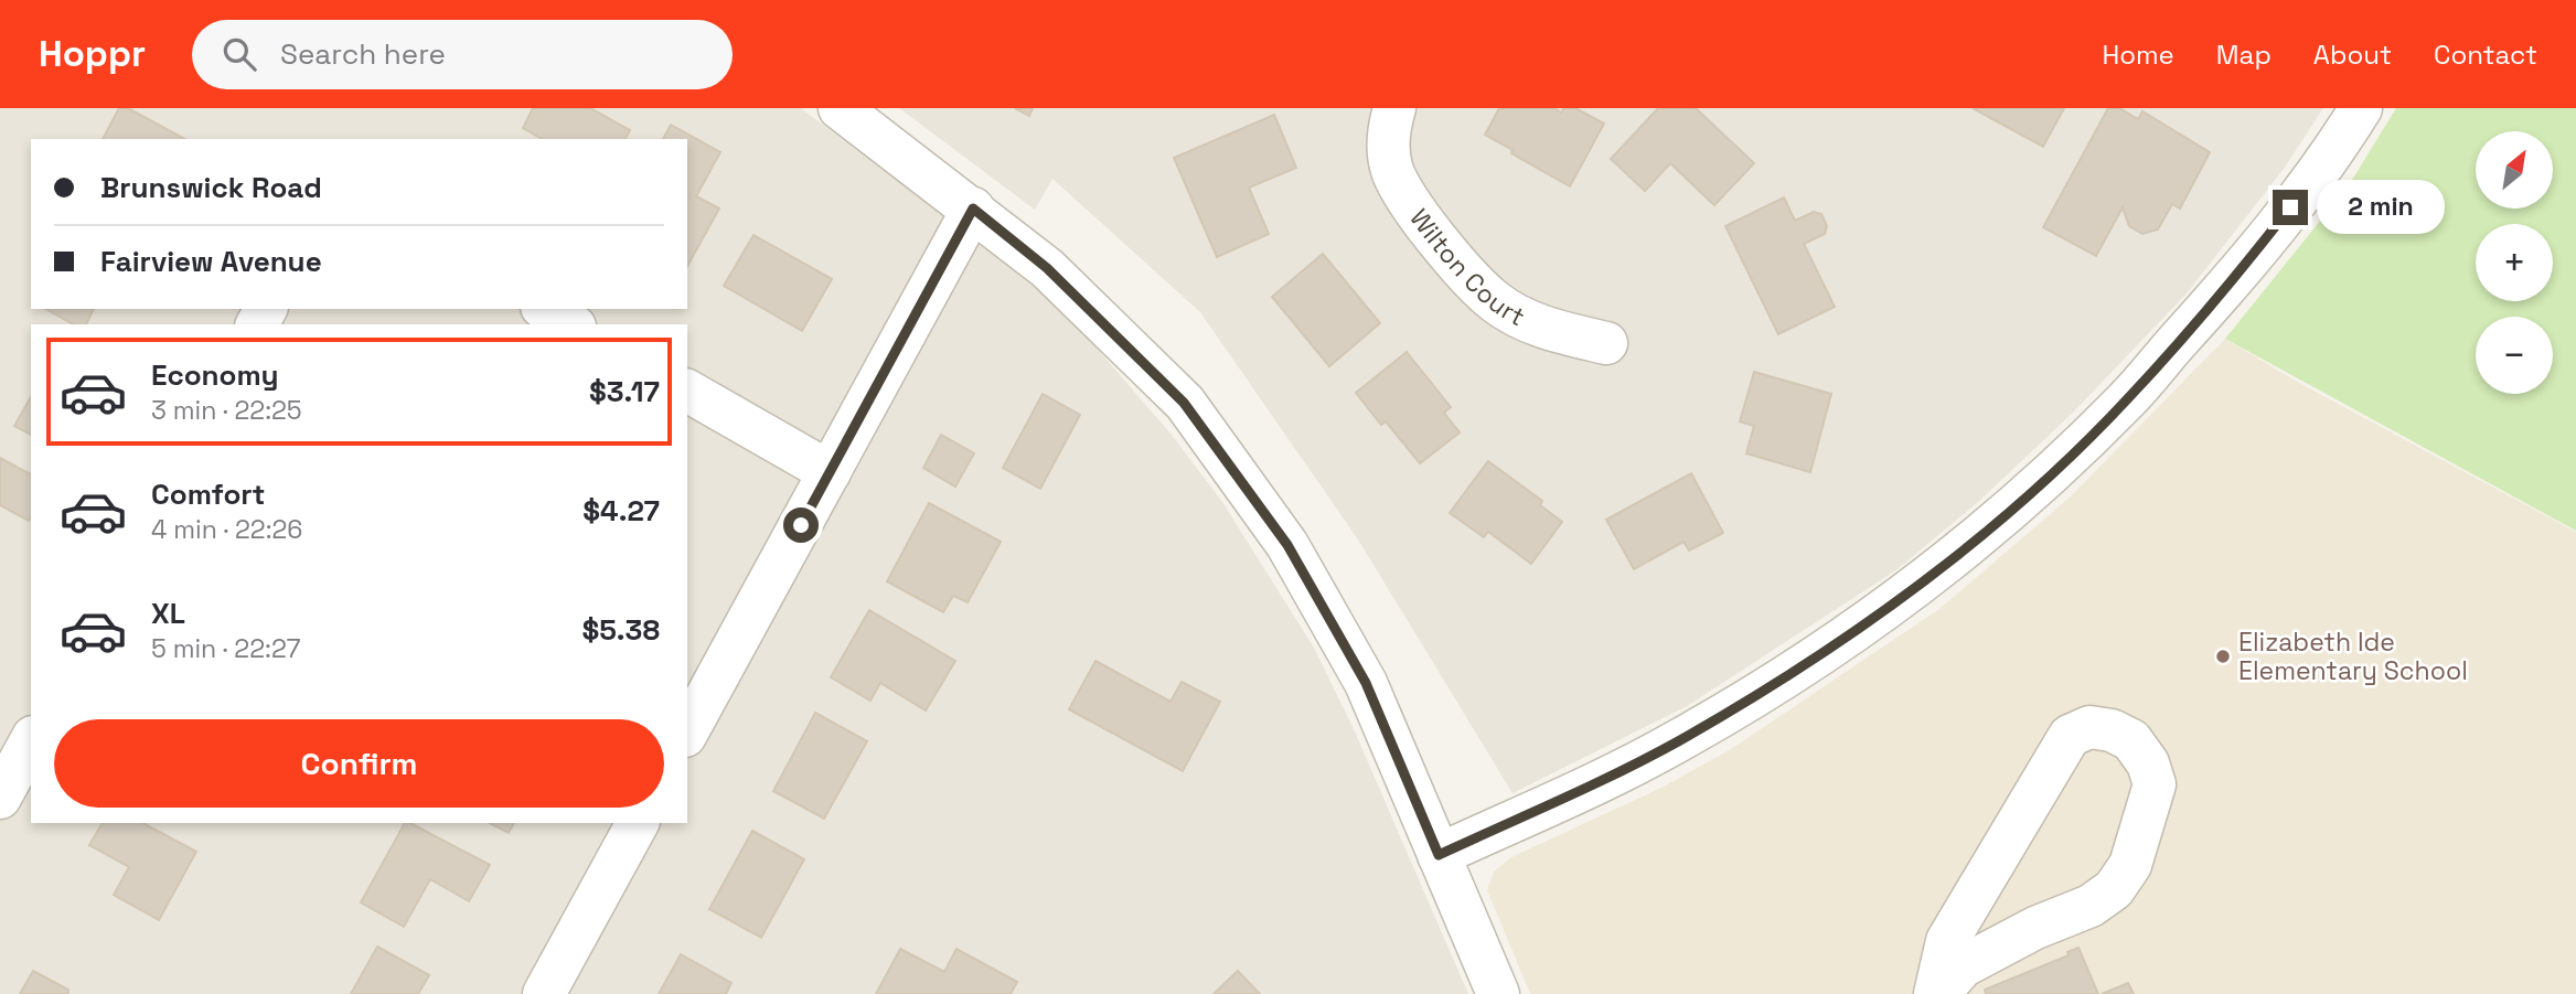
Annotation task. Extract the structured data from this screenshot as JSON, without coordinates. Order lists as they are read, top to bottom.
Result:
{
  "streets": {
    "street": ["Wilton Court"]
  },
  "places": ["Elizabeth Ide Elementary School"],
  "north": "top right",
  "page": {
    "header": "Hoppr",
    "search": "Search here",
    "nav": [
      "Home",
      "Map",
      "About",
      "Contact"
    ],
    "map_buttons": ["+", "−"],
    "banner": ["Brunswick Road", "Fairview Avenue"],
    "bubble": "2 min",
    "list": [
      {
        "name": "Economy",
        "note": "3 min · 22:25",
        "value": "$3.17"
      },
      {
        "name": "Comfort",
        "note": "4 min · 22:26",
        "value": "$4.27"
      },
      {
        "name": "XL",
        "note": "5 min · 22:27",
        "value": "$5.38"
      }
    ],
    "buttons": "Confirm"
  }
}
